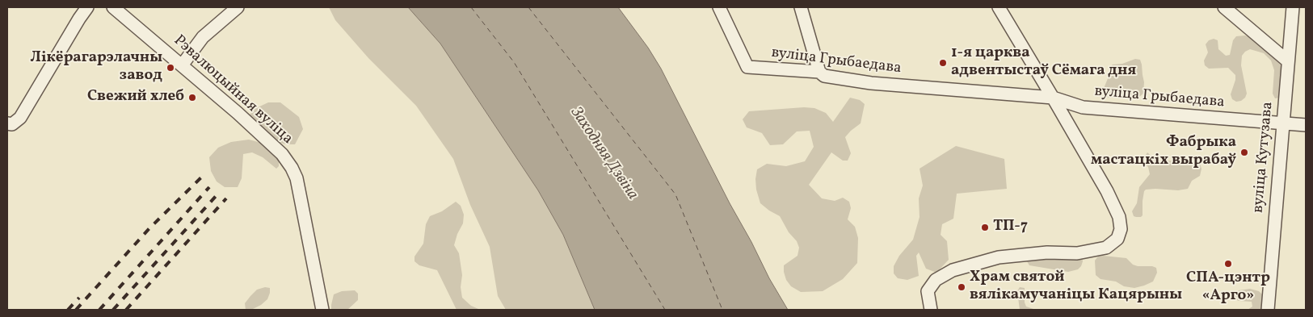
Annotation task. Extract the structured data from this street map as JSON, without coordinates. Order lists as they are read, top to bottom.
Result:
{
  "streets": {
    "street": ["вуліца Грыбаедава", "Рэвалюцыйная вуліца", "вуліца Кутузава"]
  },
  "crossings": [
    ["вуліца Грыбаедава", "вуліца Кутузава"]
  ],
  "water": ["Заходняя Дзвіна"],
  "places": [
    "1-я царква адвентыстаў Сёмага дня",
    "Лікёрагарэлачны завод",
    "Свежий хлеб",
    "Фабрыка мастацкіх вырабаў",
    "ТП-7",
    "СПА-цэнтр «Арго»",
    "Храм святой вялікамучаніцы Кацярыны"
  ]
}
